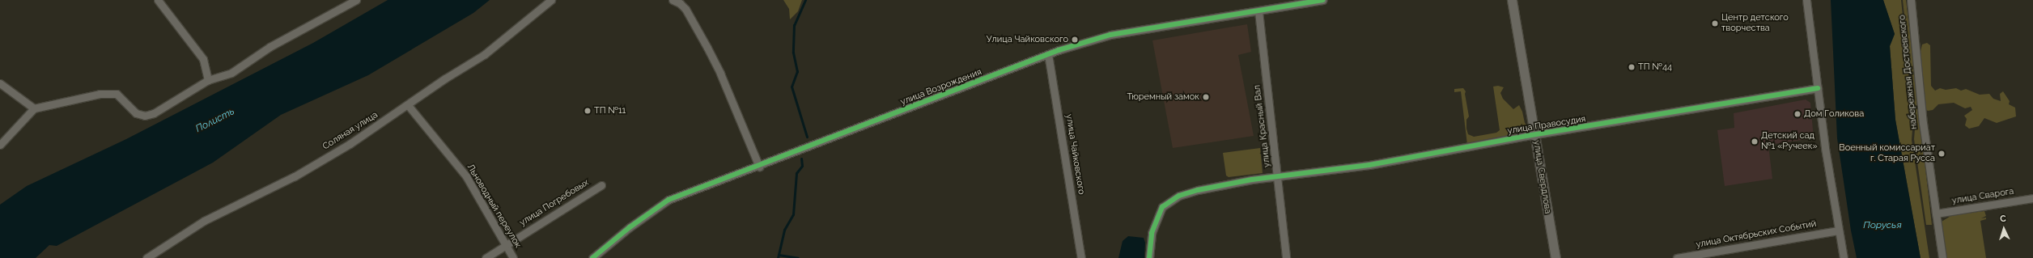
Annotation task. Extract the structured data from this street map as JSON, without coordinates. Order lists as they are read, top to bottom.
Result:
{
  "streets": {
    "street": [
      "набережная Достоевского",
      "улица Возрождения",
      "улица Правосудия",
      "улица Красный Вал",
      "Соляная улица",
      "улица Чайковского",
      "улица Свердлова",
      "улица Сварога",
      "улица Погребовых",
      "Льноводный переулок",
      "улица Октябрьских Событий"
    ]
  },
  "crossings": [
    ["набережная Достоевского", "улица Сварога"],
    ["улица Возрождения", "улица Красный Вал"],
    ["улица Возрождения", "улица Чайковского"],
    ["улица Правосудия", "улица Красный Вал"],
    ["улица Правосудия", "улица Свердлова"],
    ["Соляная улица", "Льноводный переулок"],
    ["улица Погребовых", "Льноводный переулок"]
  ],
  "water": ["Полисть", "Порусья"],
  "places": [
    "Центр детского творчества",
    "Улица Чайковского",
    "ТП №44",
    "Тюремный замок",
    "ТП №11",
    "Дом Голикова",
    "Детский сад №1 «Ручеек»",
    "Военный комиссариат г. Старая Русса"
  ],
  "north": "top"
}
